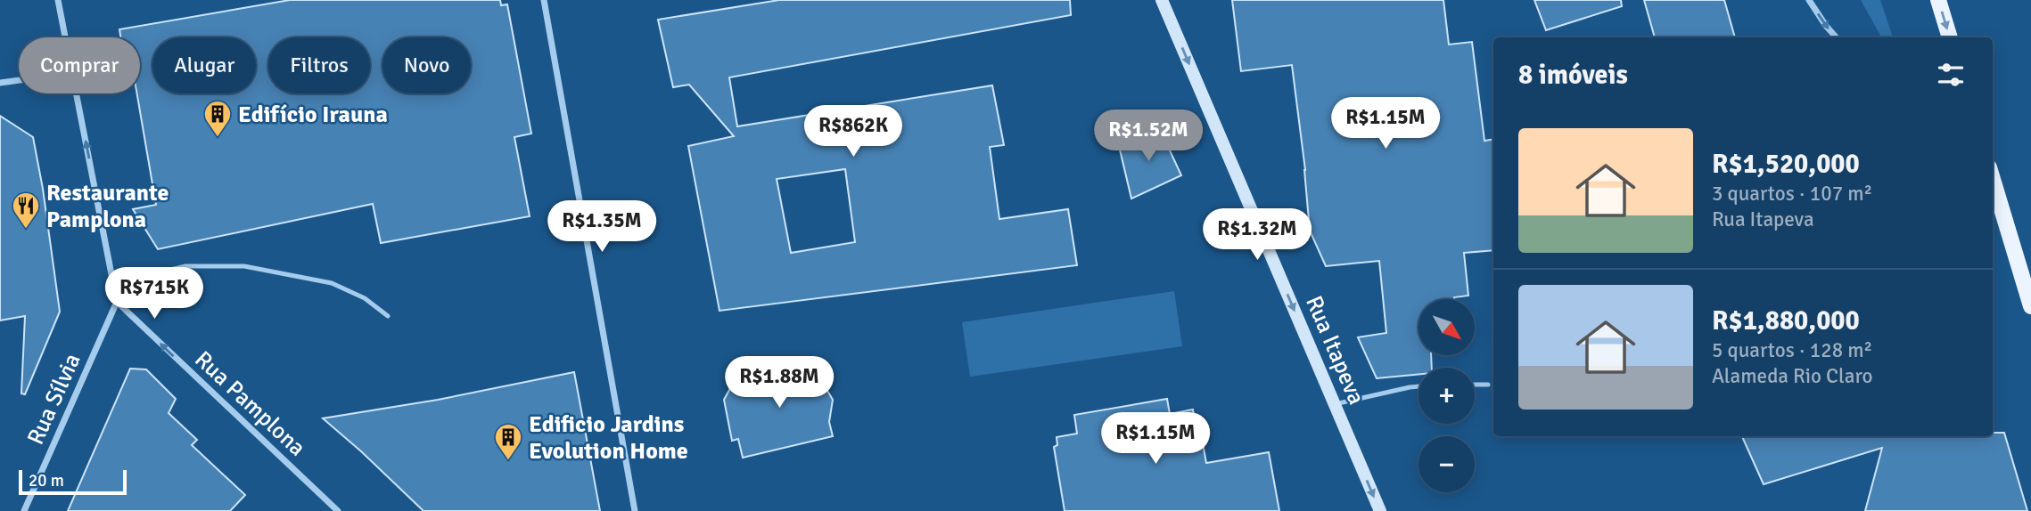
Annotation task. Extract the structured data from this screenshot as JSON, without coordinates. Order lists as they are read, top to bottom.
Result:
{
  "streets": {
    "street": ["Rua Itapeva", "Rua Sílvia", "Rua Pamplona"]
  },
  "crossings": [
    ["Rua Sílvia", "Rua Pamplona"]
  ],
  "one_way": ["Rua Itapeva", "Rua Pamplona"],
  "places": {
    "building": ["Edifício Irauna", "Edificio Jardins Evolution Home"],
    "restaurant": ["Restaurante Pamplona"]
  },
  "scale_bar": "20 m",
  "north": "bottom right",
  "page": {
    "chip": [
      "Comprar",
      "Alugar",
      "Filtros",
      "Novo"
    ],
    "heading": "8 imóveis",
    "price": [
      "R$1.15M",
      "R$862K",
      "R$1.52M",
      "R$1.35M",
      "R$1.32M",
      "R$715K",
      "R$1.88M",
      "R$1.15M"
    ],
    "list": [
      {
        "name": "R$1,520,000",
        "note": "3 quartos · 107 m² · Rua Itapeva"
      },
      {
        "name": "R$1,880,000",
        "note": "5 quartos · 128 m² · Alameda Rio Claro"
      }
    ],
    "map_buttons": ["+", "−"],
    "scale": "20 m"
  }
}
